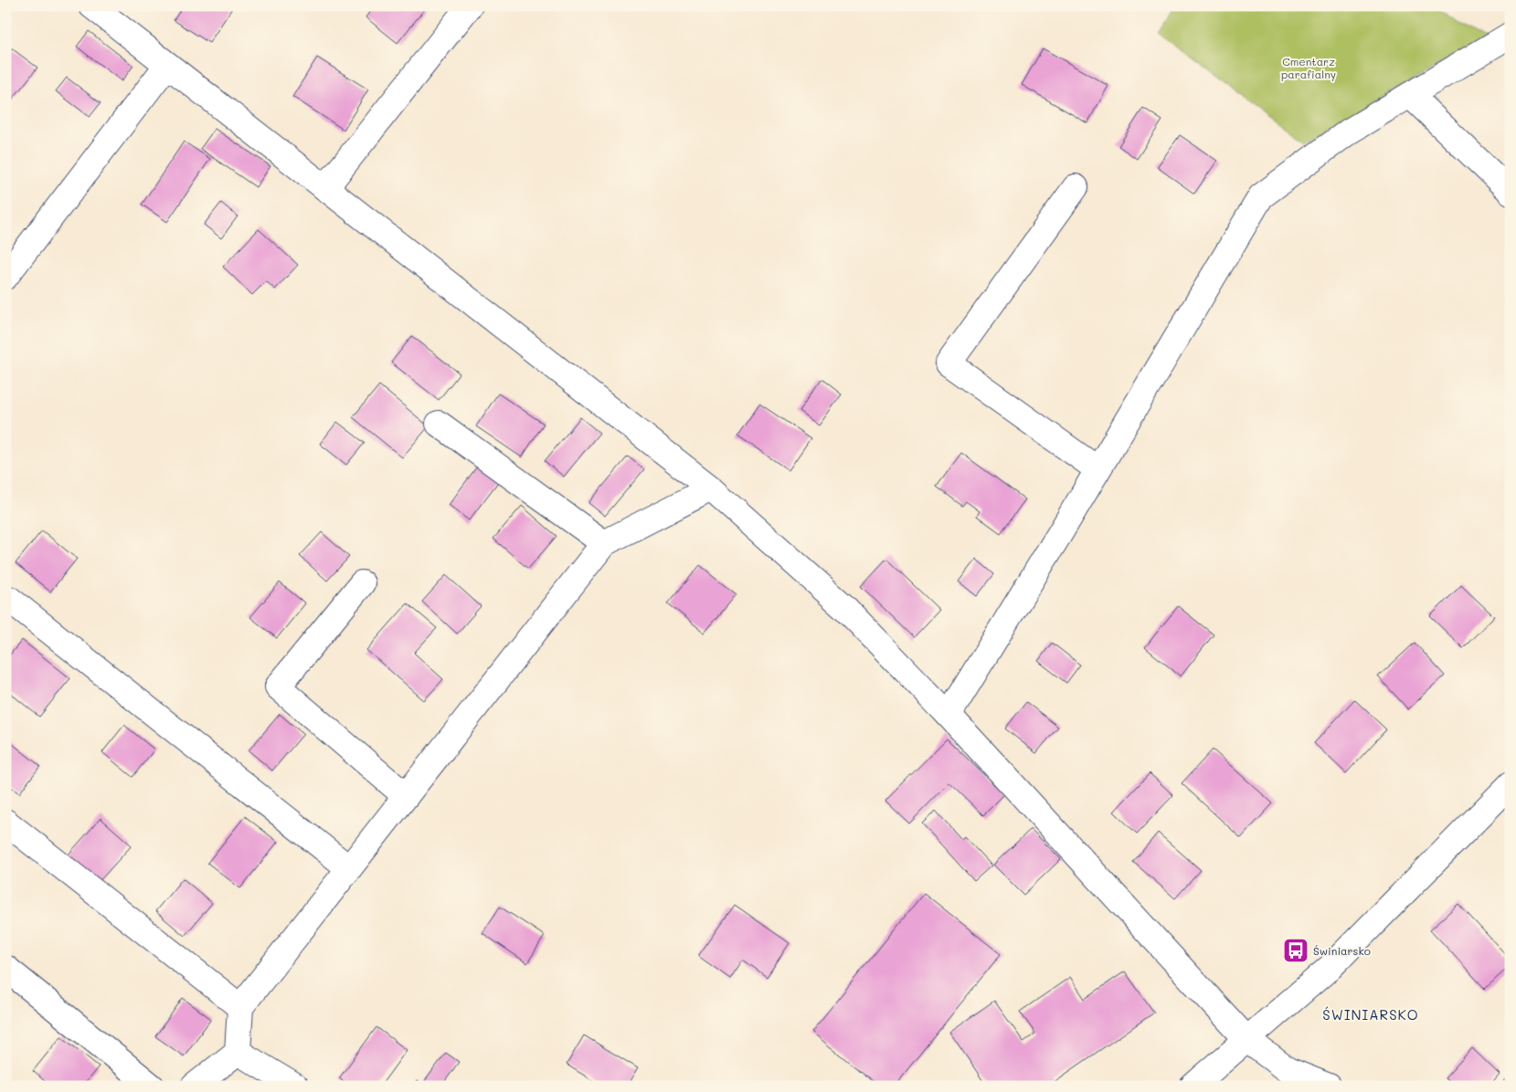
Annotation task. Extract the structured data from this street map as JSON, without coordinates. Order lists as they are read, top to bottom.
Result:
{
  "districts": ["ŚWINIARSKO"],
  "parks": ["Cmentarz parafialny"],
  "places": {
    "bus stop": ["Świniarsko"]
  }
}
